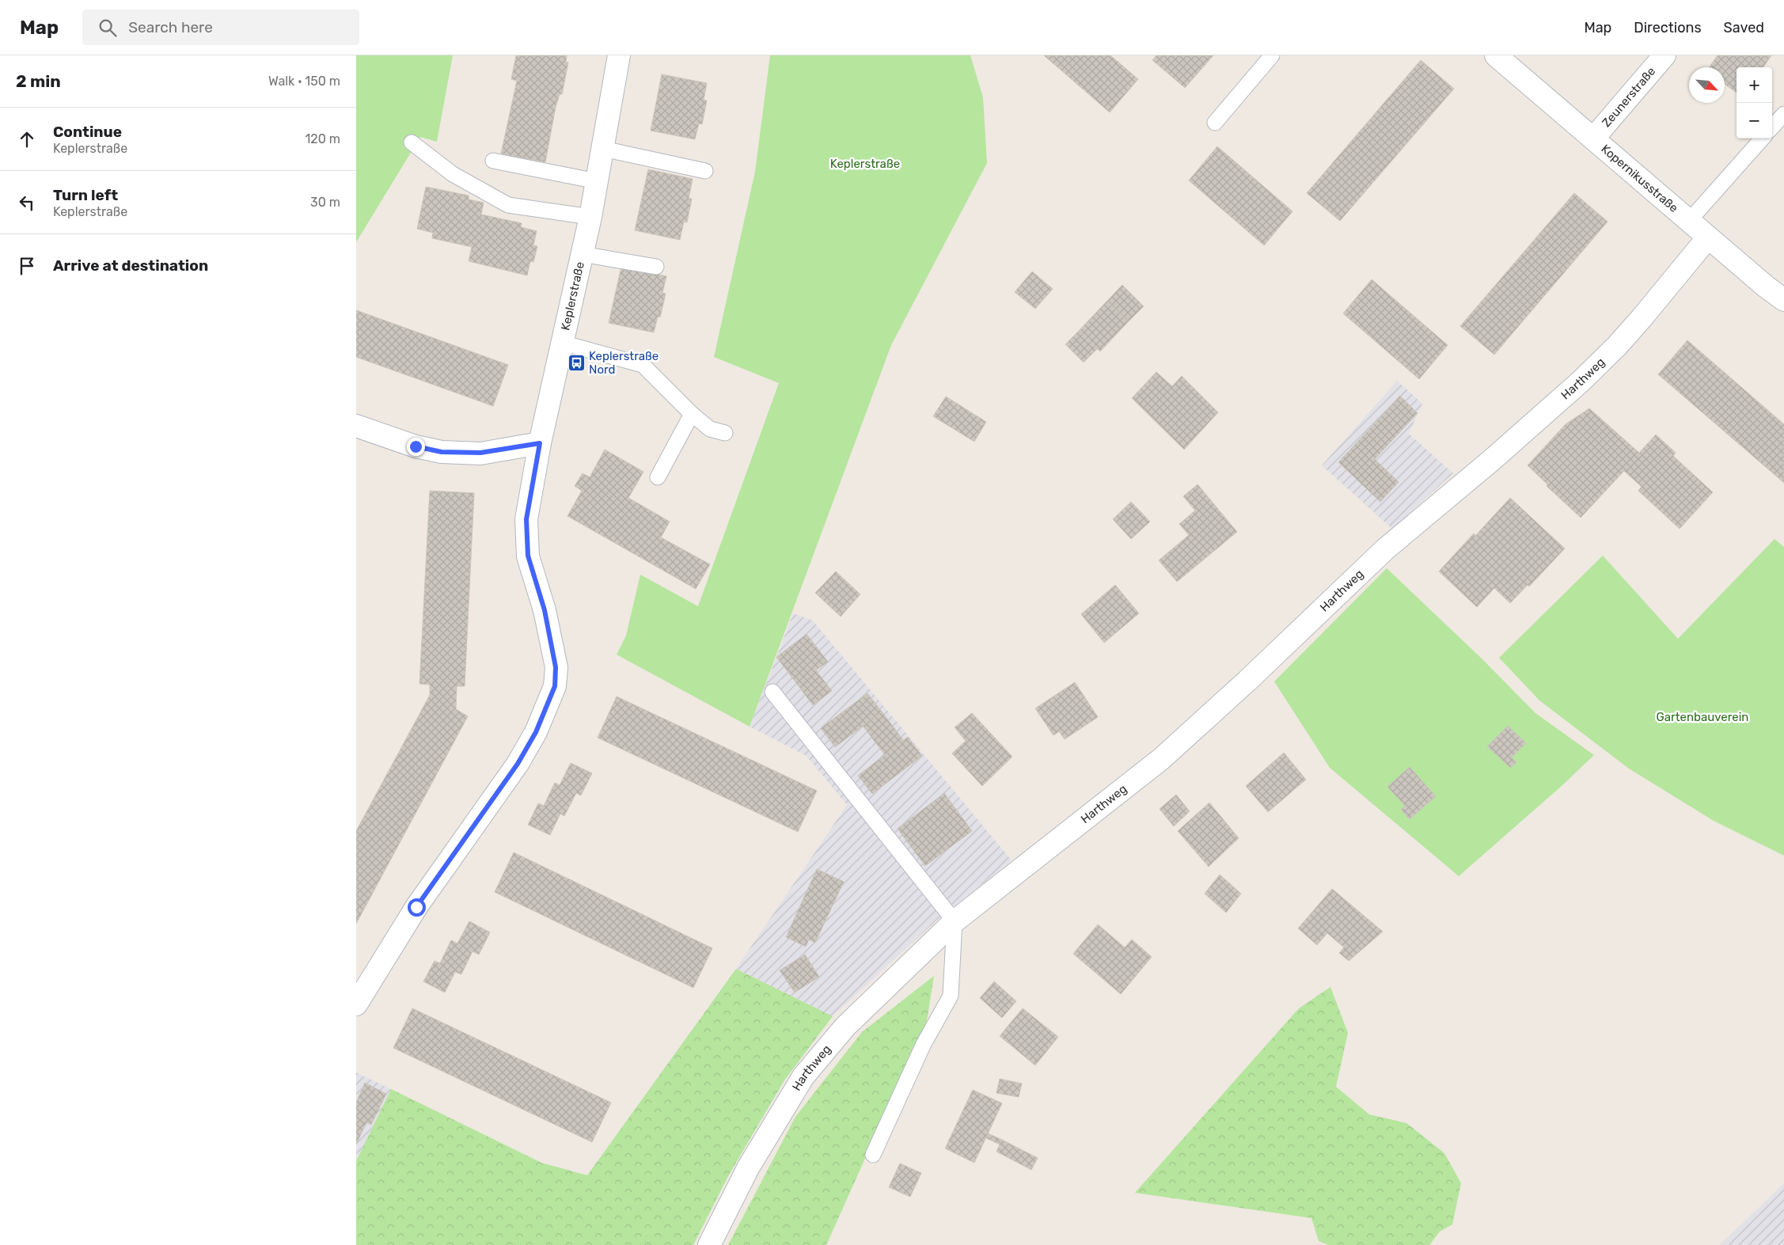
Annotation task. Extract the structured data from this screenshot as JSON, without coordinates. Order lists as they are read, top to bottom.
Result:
{
  "streets": {
    "street": [
      "Zeunerstraße",
      "Kopernikusstraße",
      "Keplerstraße",
      "Harthweg"
    ]
  },
  "crossings": [
    ["Zeunerstraße", "Kopernikusstraße"],
    ["Kopernikusstraße", "Harthweg"]
  ],
  "parks": ["Keplerstraße", "Gartenbauverein"],
  "places": {
    "bus stop": ["Keplerstraße Nord"]
  },
  "north": "bottom right",
  "page": {
    "header": "Map",
    "search": "Search here",
    "nav": ["Map", "Directions", "Saved"],
    "heading": ["2 min", "Walk · 150 m"],
    "map_buttons": ["+", "−"],
    "list": [
      ["Continue", "Keplerstraße", "120 m"],
      ["Turn left", "Keplerstraße", "30 m"],
      "Arrive at destination"
    ]
  }
}
